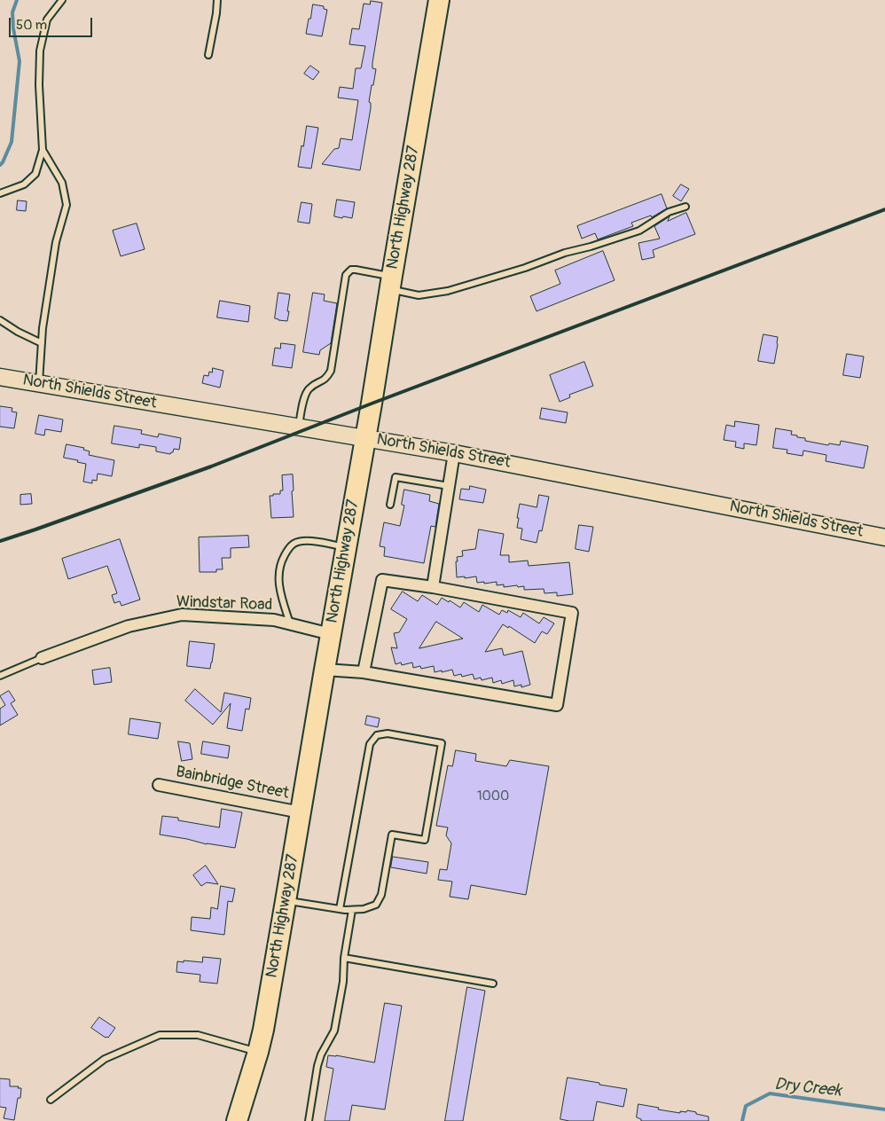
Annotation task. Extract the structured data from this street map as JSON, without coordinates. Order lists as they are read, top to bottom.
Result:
{
  "streets": {
    "highway": ["North Highway 287"],
    "street": ["North Shields Street", "Windstar Road", "Bainbridge Street"]
  },
  "crossings": [
    ["North Highway 287", "North Shields Street"],
    ["North Highway 287", "Windstar Road"],
    ["North Highway 287", "Bainbridge Street"]
  ],
  "water": ["Dry Creek"],
  "house_numbers": ["1000"],
  "scale_bar": "50 m"
}
